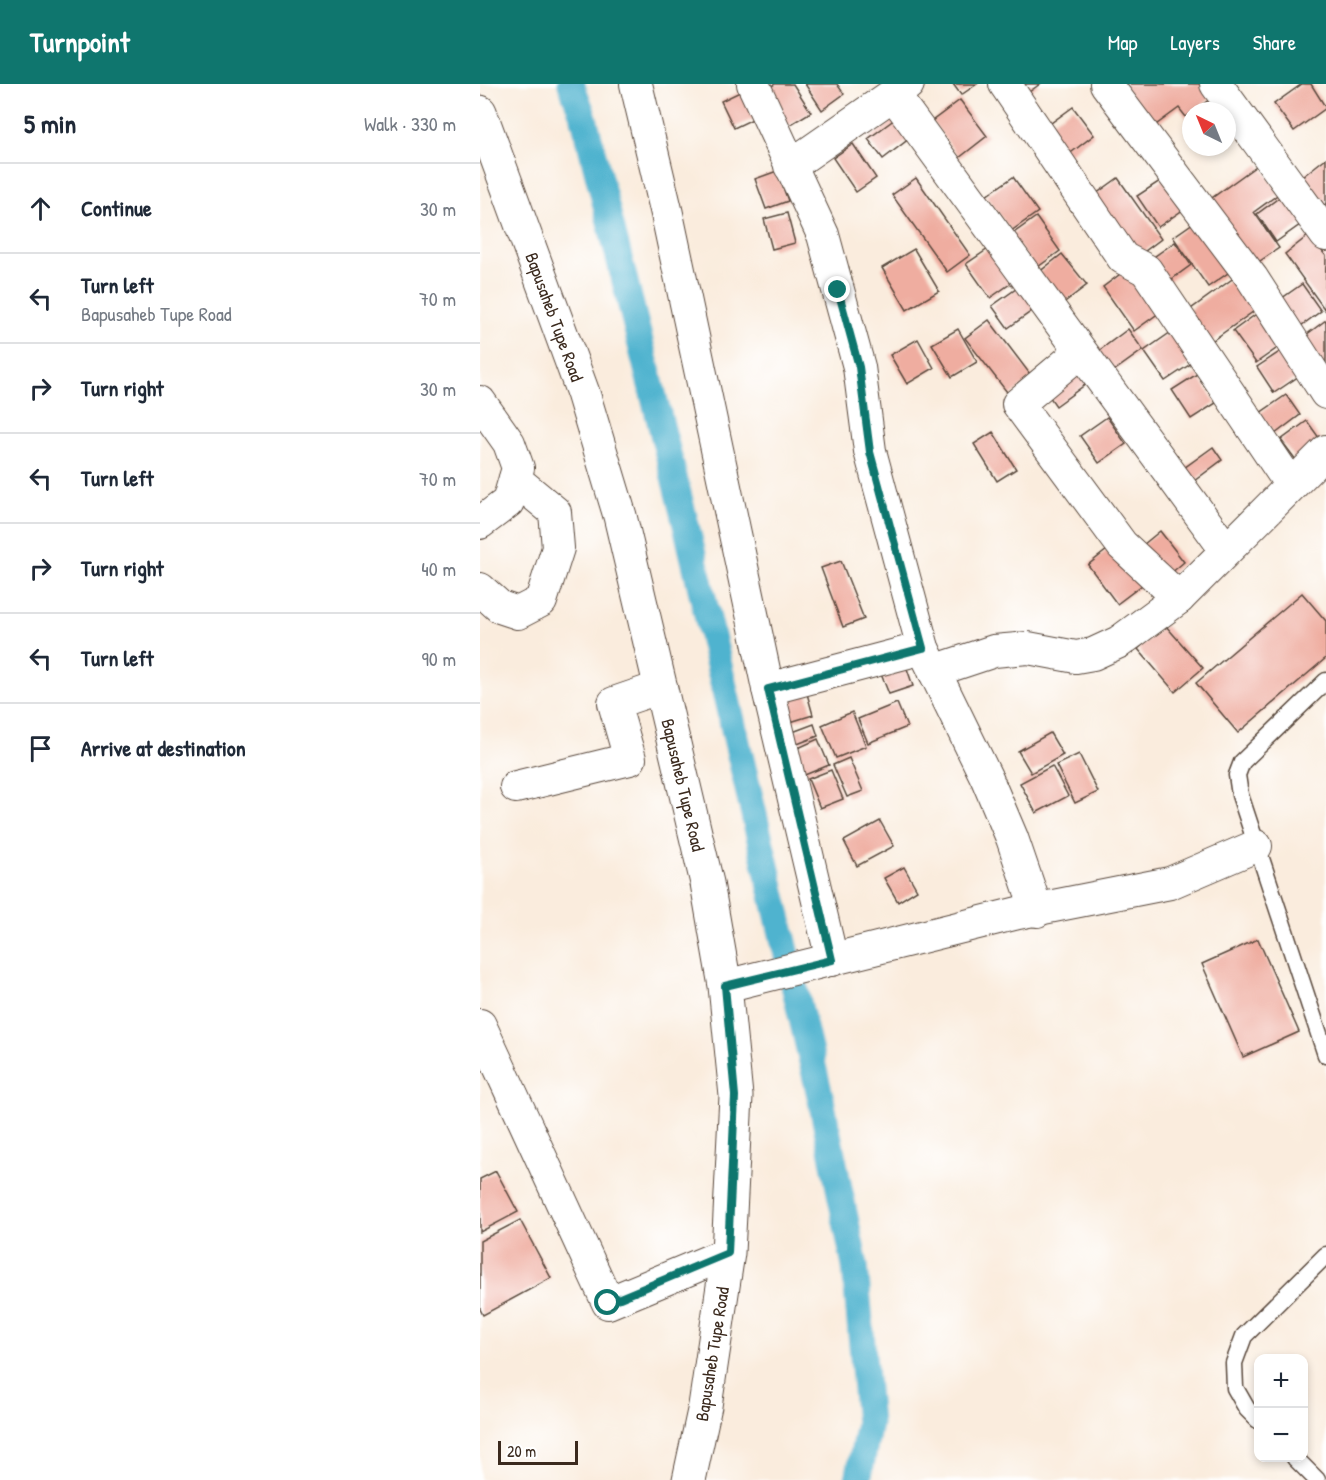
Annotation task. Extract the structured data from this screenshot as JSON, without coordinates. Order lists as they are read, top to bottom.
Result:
{
  "streets": {
    "street": ["Bapusaheb Tupe Road"]
  },
  "scale_bar": "20 m",
  "north": "top left",
  "page": {
    "header": "Turnpoint",
    "nav": ["Map", "Layers", "Share"],
    "heading": ["5 min", "Walk · 330 m"],
    "list": [
      ["Continue", "30 m"],
      ["Turn left", "Bapusaheb Tupe Road", "70 m"],
      ["Turn right", "30 m"],
      ["Turn left", "70 m"],
      ["Turn right", "40 m"],
      ["Turn left", "90 m"],
      "Arrive at destination"
    ],
    "map_buttons": ["+", "−"],
    "scale": "20 m"
  }
}
